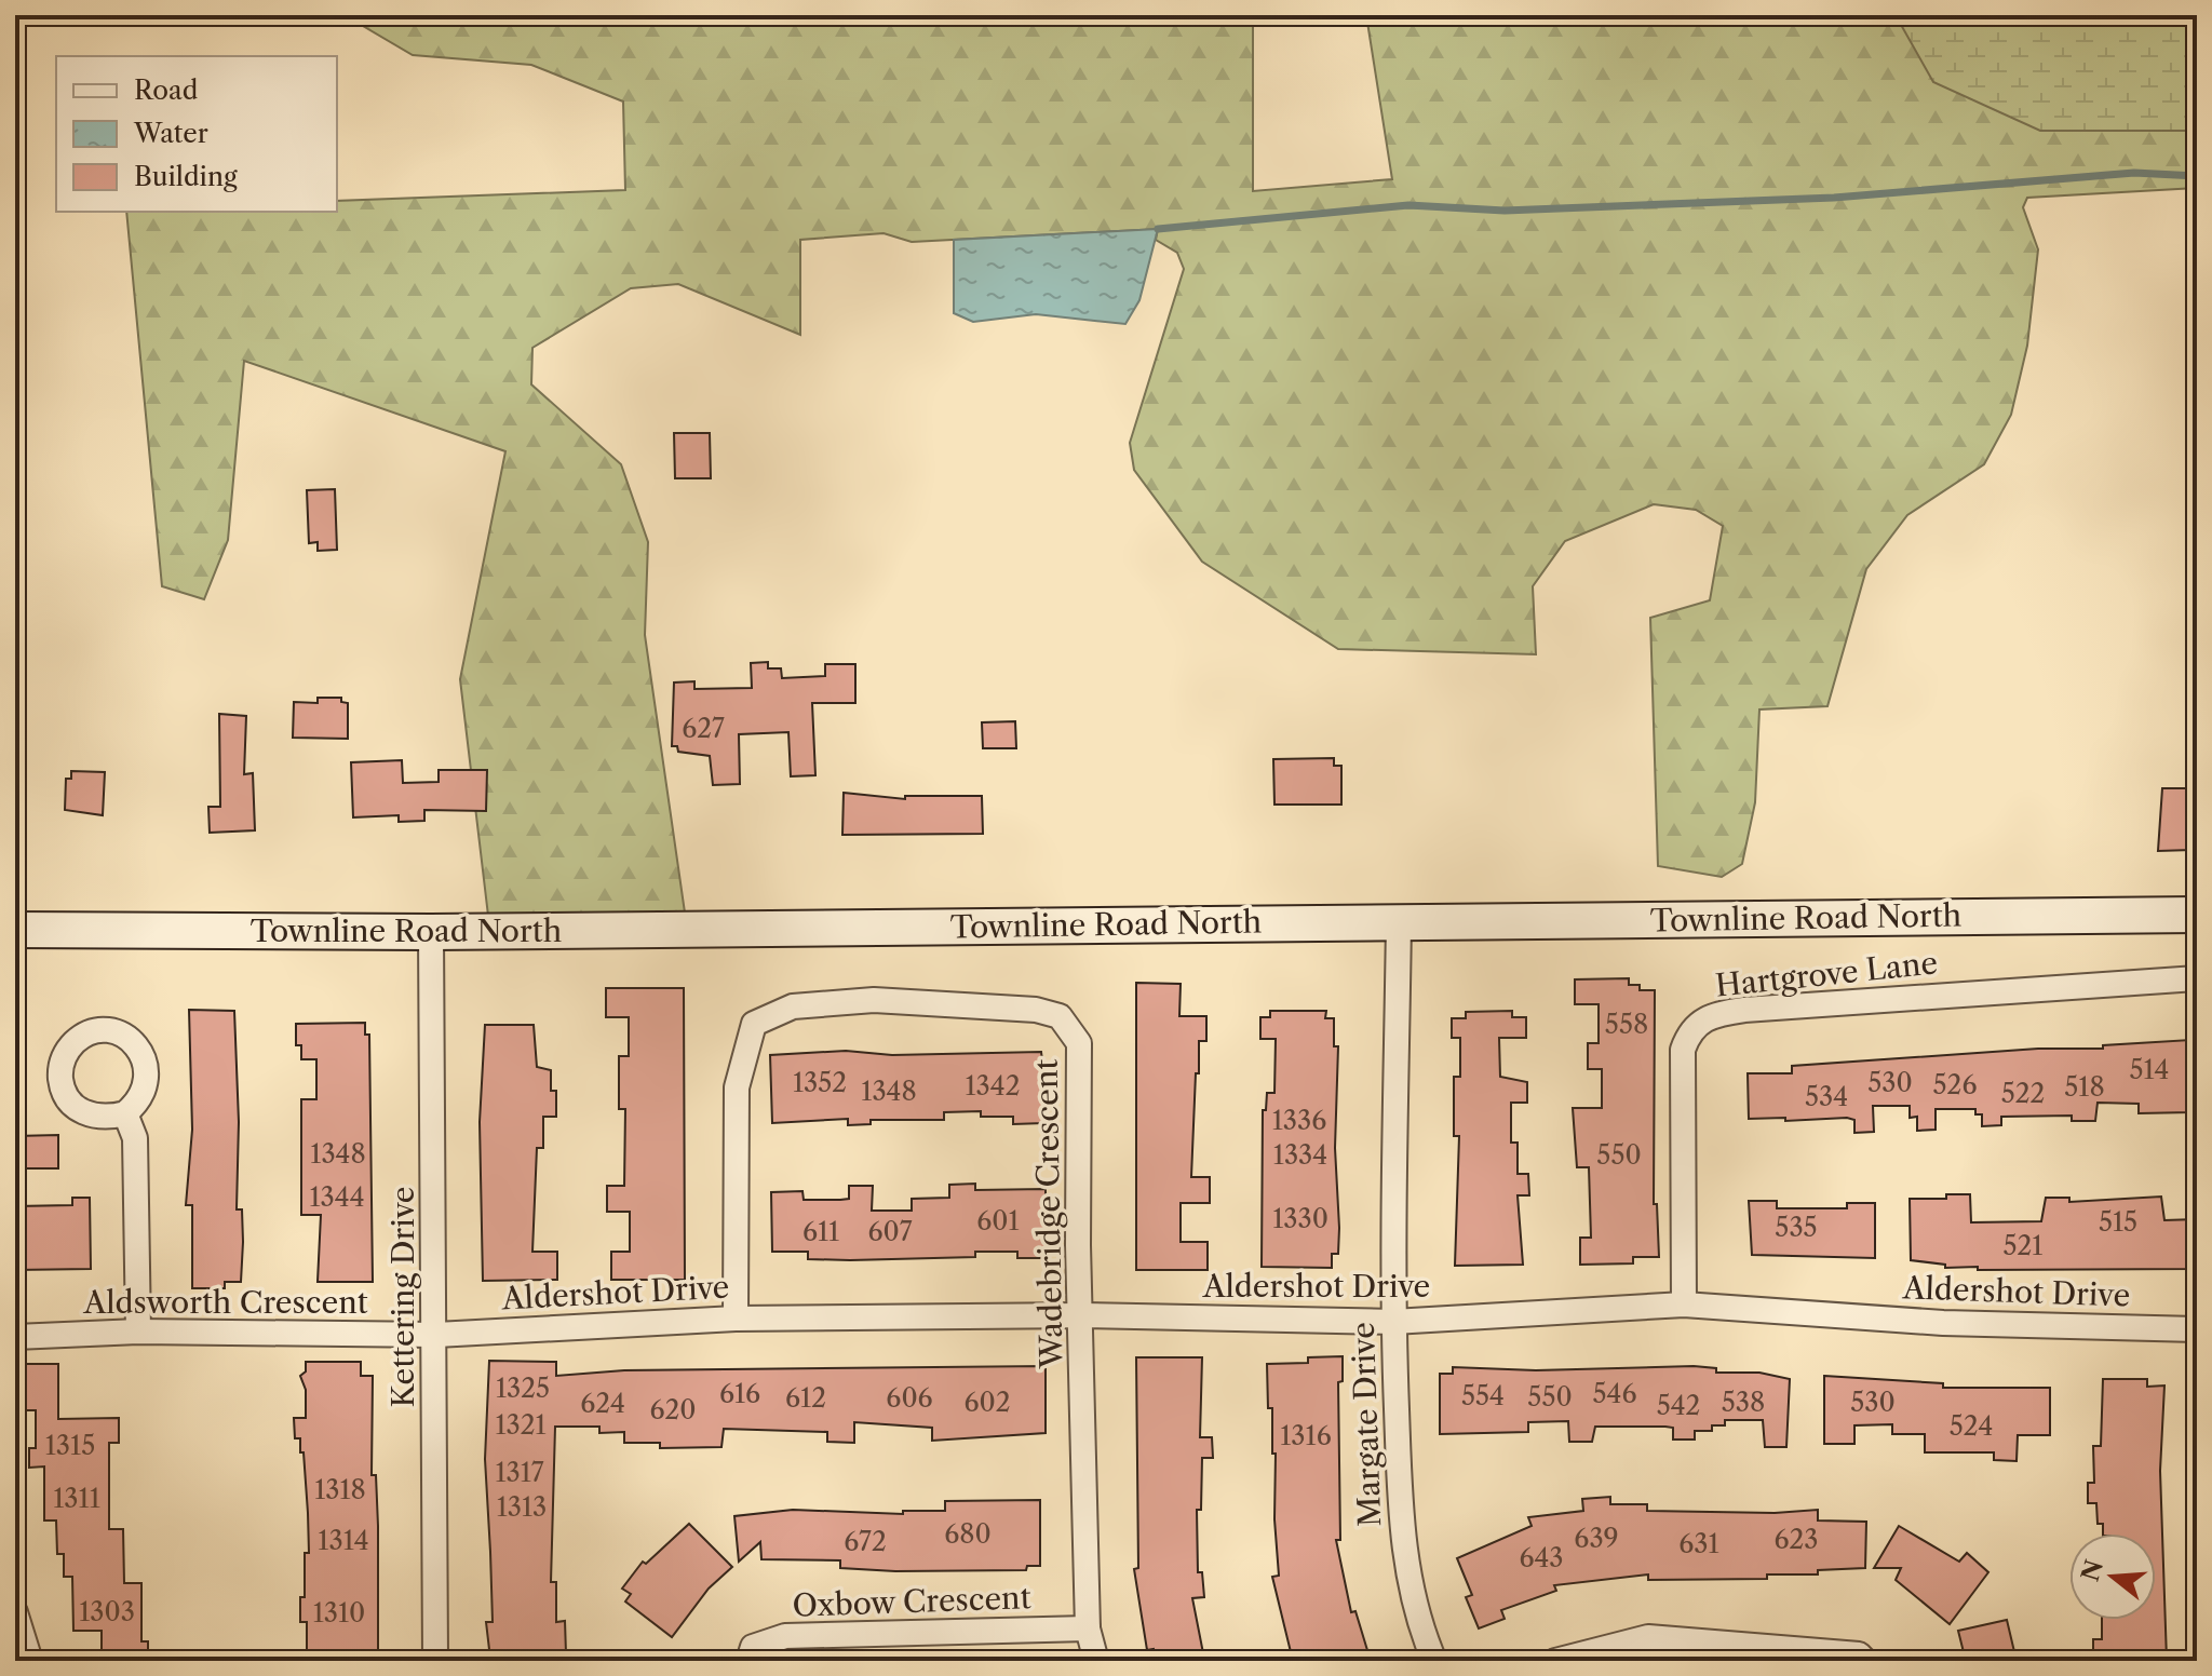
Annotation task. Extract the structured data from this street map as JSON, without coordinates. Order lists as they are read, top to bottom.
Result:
{
  "streets": {
    "main road": ["Townline Road North"],
    "street": [
      "Hartgrove Lane",
      "Wadebridge Crescent",
      "Aldershot Drive",
      "Kettering Drive",
      "Aldsworth Crescent",
      "Margate Drive",
      "Oxbow Crescent"
    ]
  },
  "crossings": [
    ["Townline Road North", "Kettering Drive"],
    ["Townline Road North", "Margate Drive"],
    ["Hartgrove Lane", "Aldershot Drive"],
    ["Wadebridge Crescent", "Aldershot Drive"],
    ["Wadebridge Crescent", "Oxbow Crescent"],
    ["Aldershot Drive", "Kettering Drive"],
    ["Aldershot Drive", "Aldsworth Crescent"],
    ["Aldershot Drive", "Margate Drive"],
    ["Kettering Drive", "Aldsworth Crescent"]
  ],
  "house_numbers": [
    "627",
    "558",
    "514",
    "1352",
    "530",
    "526",
    "1342",
    "518",
    "1348",
    "522",
    "534",
    "1336",
    "1348",
    "1334",
    "550",
    "1344",
    "1330",
    "601",
    "515",
    "535",
    "611",
    "607",
    "521",
    "1325",
    "616",
    "546",
    "554",
    "550",
    "612",
    "606",
    "602",
    "538",
    "530",
    "624",
    "542",
    "620",
    "1321",
    "524",
    "1316",
    "1315",
    "1317",
    "1318",
    "1311",
    "1313",
    "680",
    "639",
    "623",
    "1314",
    "672",
    "631",
    "643",
    "1303",
    "1310"
  ],
  "legend": ["Road", "Water", "Building"],
  "north": "left"
}
